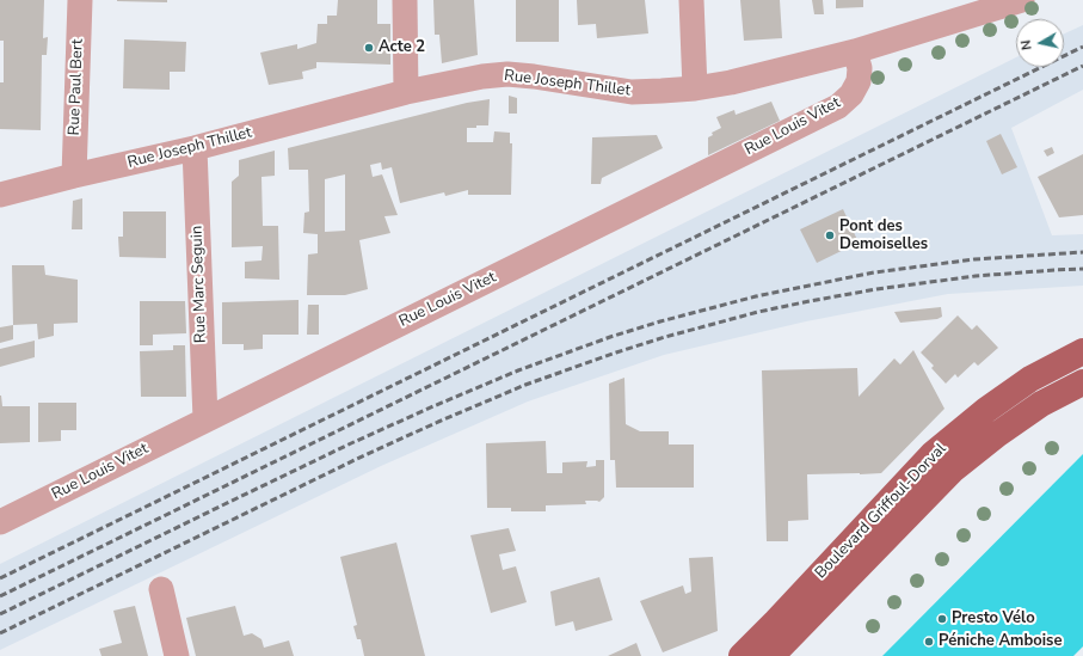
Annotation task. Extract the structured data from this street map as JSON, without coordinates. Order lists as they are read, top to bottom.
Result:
{
  "streets": {
    "main road": ["Boulevard Griffoul-Dorval"],
    "street": [
      "Rue Joseph Thillet",
      "Rue Paul Bert",
      "Rue Louis Vitet",
      "Rue Marc Seguin"
    ]
  },
  "crossings": [
    ["Rue Joseph Thillet", "Rue Paul Bert"],
    ["Rue Joseph Thillet", "Rue Louis Vitet"],
    ["Rue Joseph Thillet", "Rue Marc Seguin"],
    ["Rue Louis Vitet", "Rue Marc Seguin"]
  ],
  "places": [
    "Acte 2",
    "Pont des Demoiselles",
    "Presto Vélo",
    "Péniche Amboise"
  ],
  "north": "left"
}
